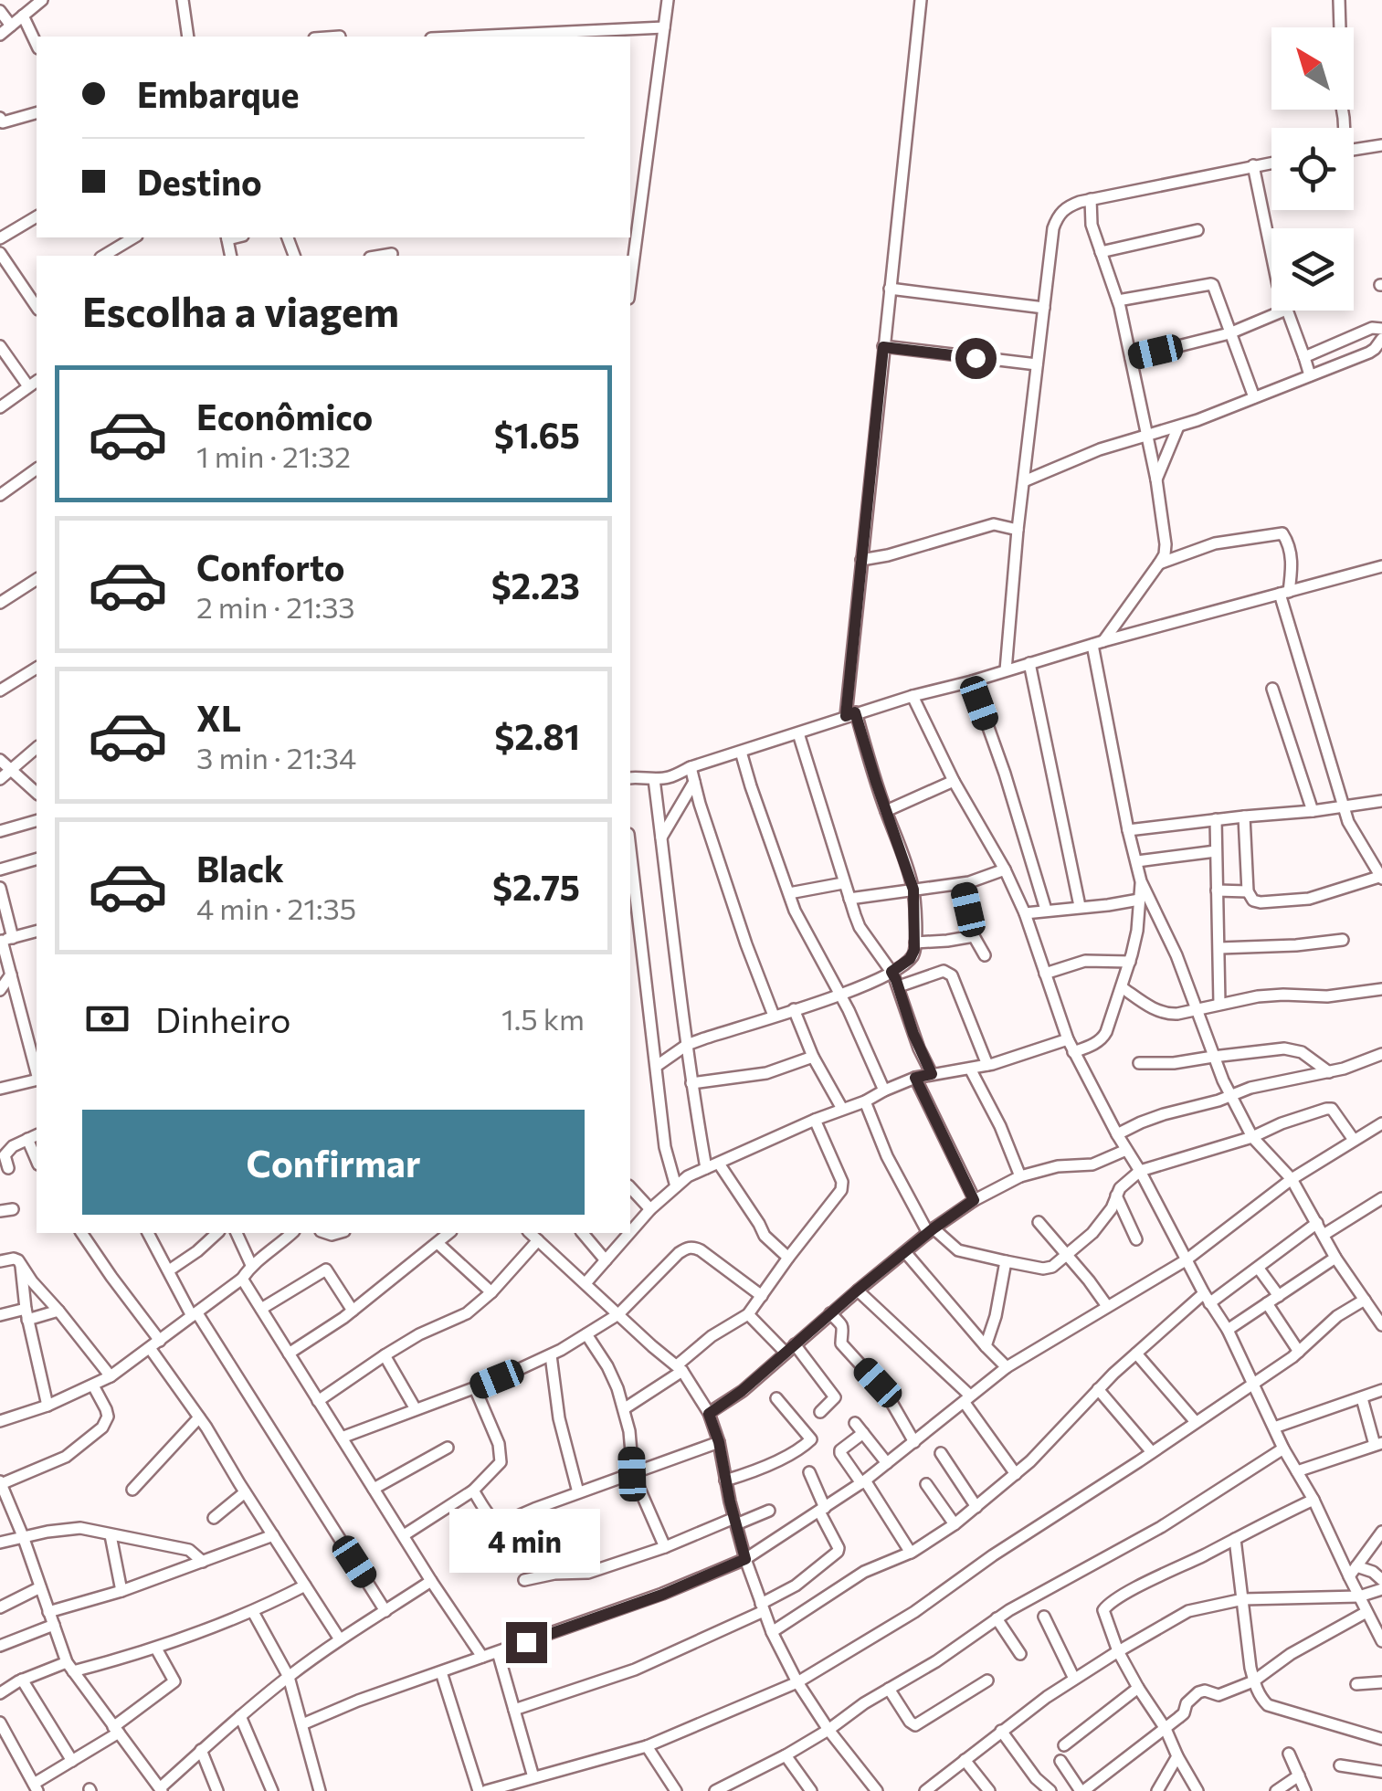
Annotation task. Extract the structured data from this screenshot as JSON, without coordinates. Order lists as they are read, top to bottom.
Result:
{
  "north": "top left",
  "page": {
    "banner": ["Embarque", "Destino"],
    "heading": "Escolha a viagem",
    "list": [
      {
        "name": "Econômico",
        "note": "1 min · 21:32",
        "value": "$1.65"
      },
      {
        "name": "Conforto",
        "note": "2 min · 21:33",
        "value": "$2.23"
      },
      {
        "name": "XL",
        "note": "3 min · 21:34",
        "value": "$2.81"
      },
      {
        "name": "Black",
        "note": "4 min · 21:35",
        "value": "$2.75"
      }
    ],
    "pay": ["Dinheiro", "1.5 km"],
    "buttons": "Confirmar",
    "bubble": "4 min"
  }
}
